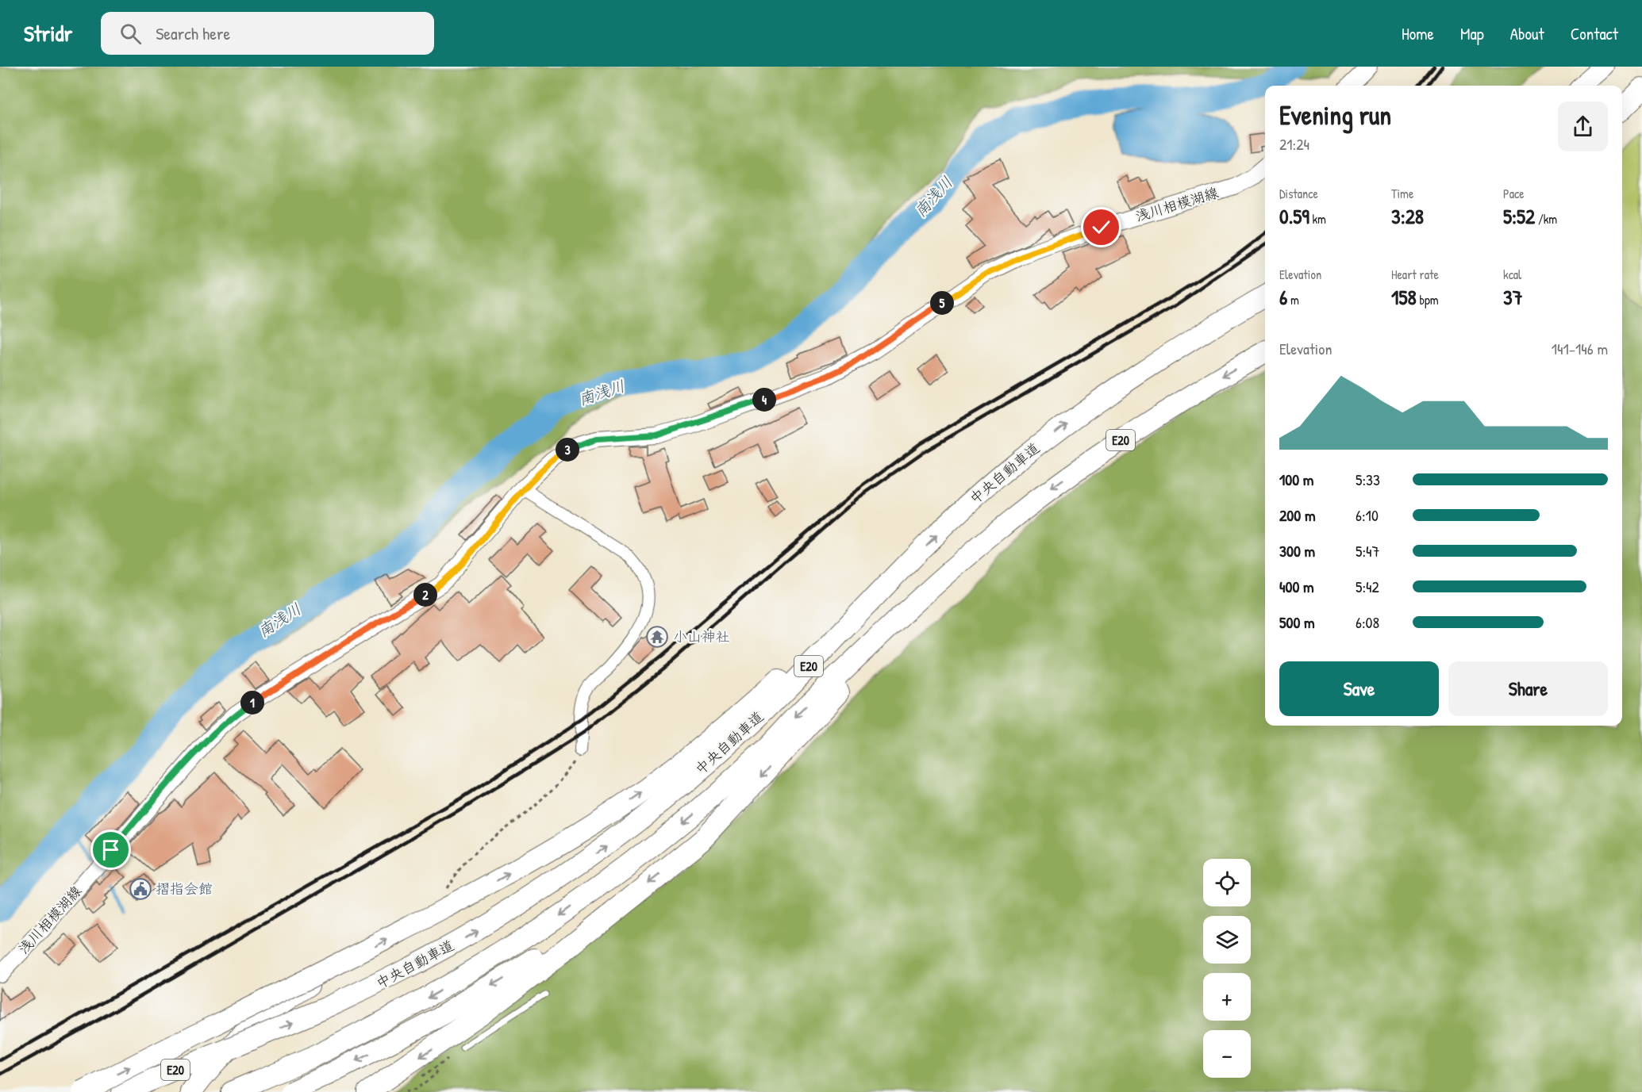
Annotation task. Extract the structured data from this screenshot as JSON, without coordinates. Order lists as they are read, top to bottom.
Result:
{
  "streets": {
    "highway": ["E20", "中央自動車道"],
    "main road": ["浅川相模湖線"]
  },
  "water": ["南浅川"],
  "places": {
    "temple": ["小山神社"],
    "public building": ["摺指会館"]
  },
  "page": {
    "header": "Stridr",
    "search": "Search here",
    "nav": [
      "Home",
      "Map",
      "About",
      "Contact"
    ],
    "heading": ["Evening run", "21:24"],
    "stats": [
      ["Distance", "0.59 km"],
      ["Time", "3:28"],
      ["Pace", "5:52 /km"],
      ["Elevation", "6 m"],
      ["Heart rate", "158 bpm"],
      ["kcal", "37"]
    ],
    "pins": [
      "5",
      "4",
      "3",
      "2",
      "1"
    ],
    "chart": ["Elevation", "141–146 m"],
    "list": [
      {
        "name": "100 m",
        "note": "5:33"
      },
      {
        "name": "200 m",
        "note": "6:10"
      },
      {
        "name": "300 m",
        "note": "5:47"
      },
      {
        "name": "400 m",
        "note": "5:42"
      },
      {
        "name": "500 m",
        "note": "6:08"
      }
    ],
    "buttons": ["Save", "Share"],
    "map_buttons": ["+", "−"]
  }
}
